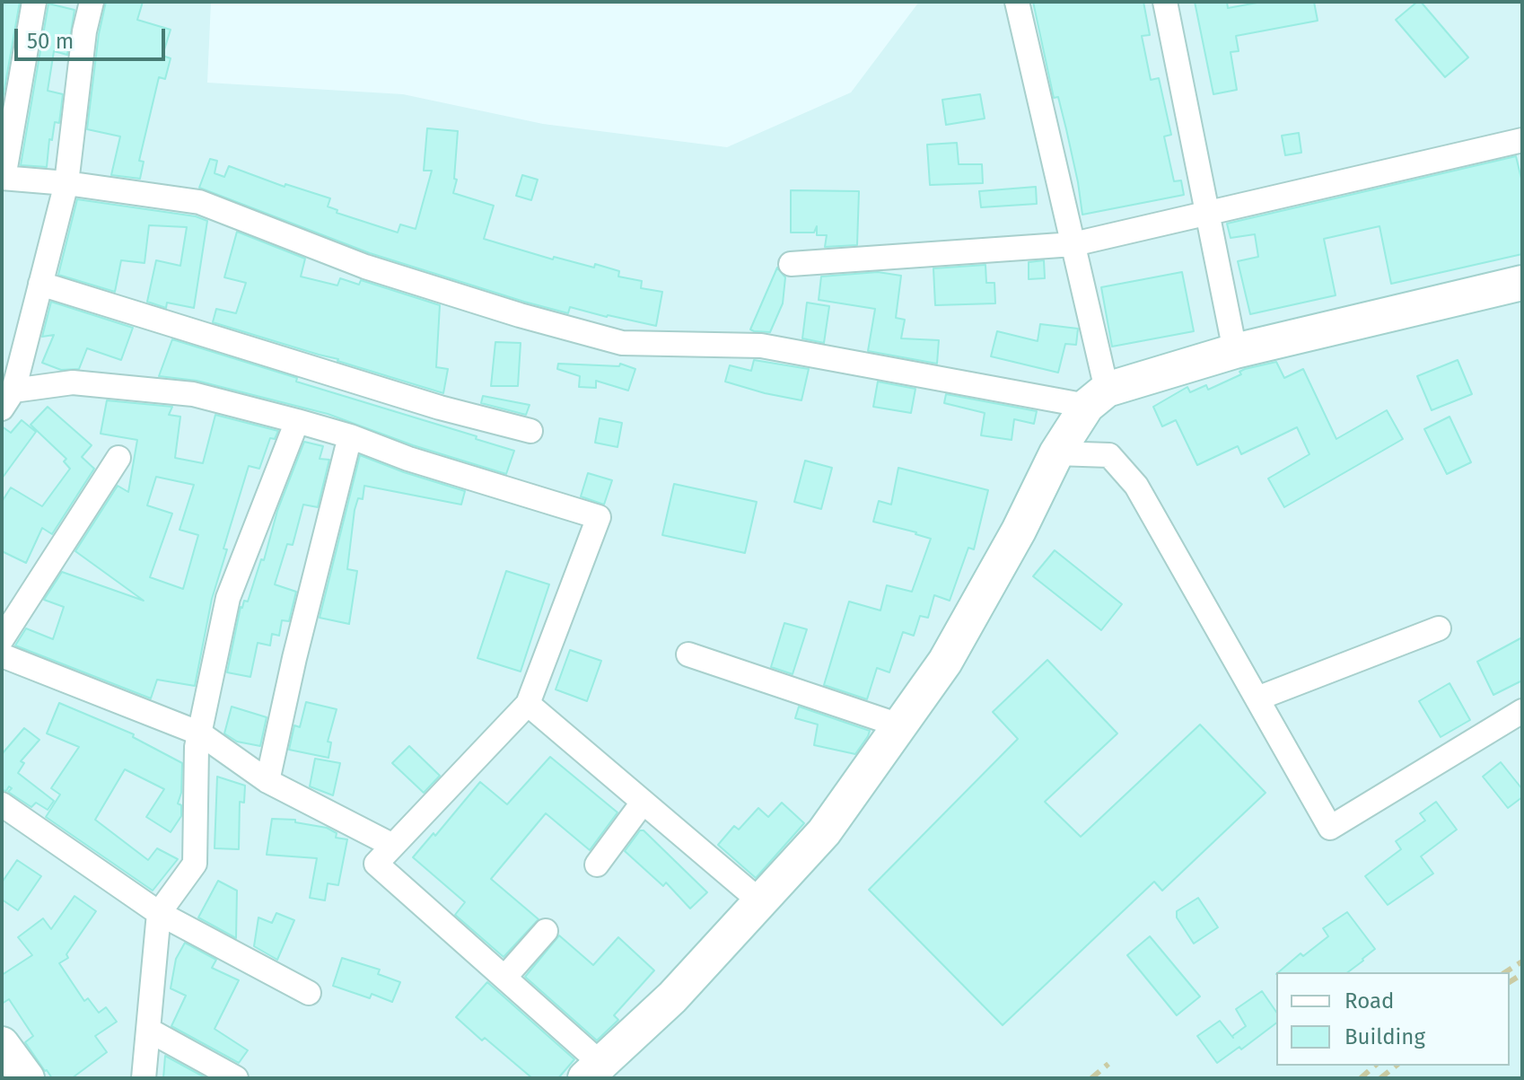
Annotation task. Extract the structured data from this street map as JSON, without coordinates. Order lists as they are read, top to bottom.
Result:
{
  "legend": ["Road", "Building"],
  "scale_bar": "50 m"
}
